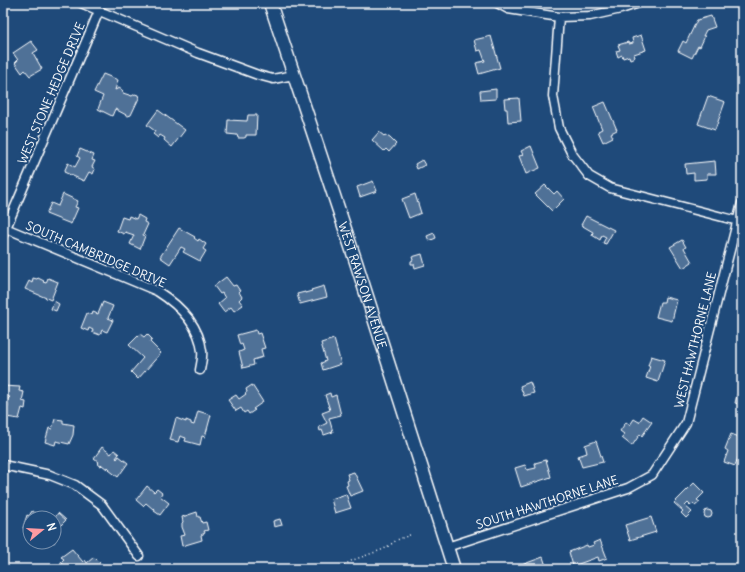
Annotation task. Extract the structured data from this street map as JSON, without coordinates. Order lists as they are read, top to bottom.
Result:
{
  "streets": {
    "main road": ["WEST RAWSON AVENUE"],
    "street": [
      "WEST STONE HEDGE DRIVE",
      "SOUTH CAMBRIDGE DRIVE",
      "WEST HAWTHORNE LANE",
      "SOUTH HAWTHORNE LANE"
    ]
  },
  "crossings": [
    ["WEST STONE HEDGE DRIVE", "SOUTH CAMBRIDGE DRIVE"],
    ["WEST RAWSON AVENUE", "SOUTH HAWTHORNE LANE"],
    ["WEST HAWTHORNE LANE", "SOUTH HAWTHORNE LANE"]
  ],
  "north": "right"
}
